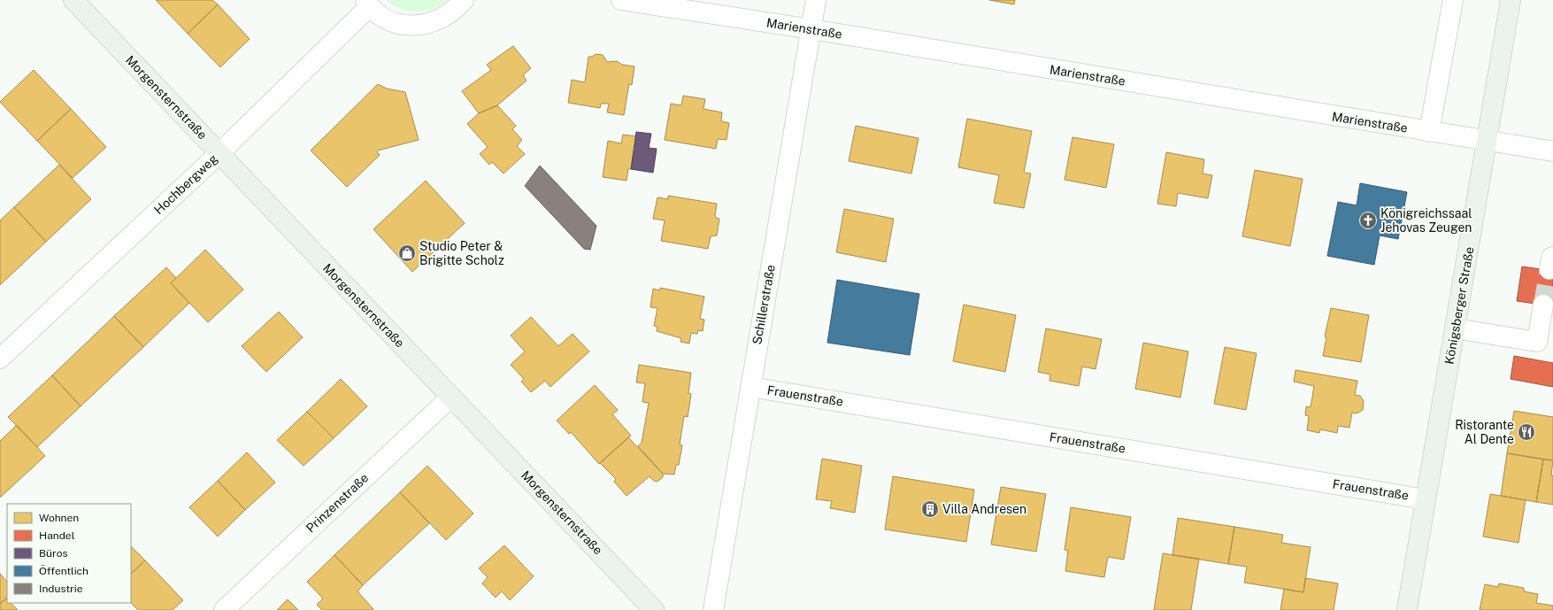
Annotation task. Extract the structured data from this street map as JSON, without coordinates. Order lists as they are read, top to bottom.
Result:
{
  "streets": {
    "main road": ["Morgensternstraße", "Königsberger Straße"],
    "street": [
      "Marienstraße",
      "Hochbergweg",
      "Schillerstraße",
      "Frauenstraße",
      "Prinzenstraße"
    ]
  },
  "crossings": [
    ["Marienstraße", "Schillerstraße"],
    ["Marienstraße", "Königsberger Straße"],
    ["Morgensternstraße", "Hochbergweg"],
    ["Morgensternstraße", "Prinzenstraße"],
    ["Schillerstraße", "Frauenstraße"],
    ["Königsberger Straße", "Frauenstraße"]
  ],
  "places": {
    "church": ["Königreichssaal Jehovas Zeugen"],
    "shop": ["Studio Peter & Brigitte Scholz"],
    "restaurant": ["Ristorante Al Dente"],
    "building": ["Villa Andresen"]
  },
  "legend": [
    "Wohnen",
    "Handel",
    "Büros",
    "Öffentlich",
    "Industrie"
  ]
}
